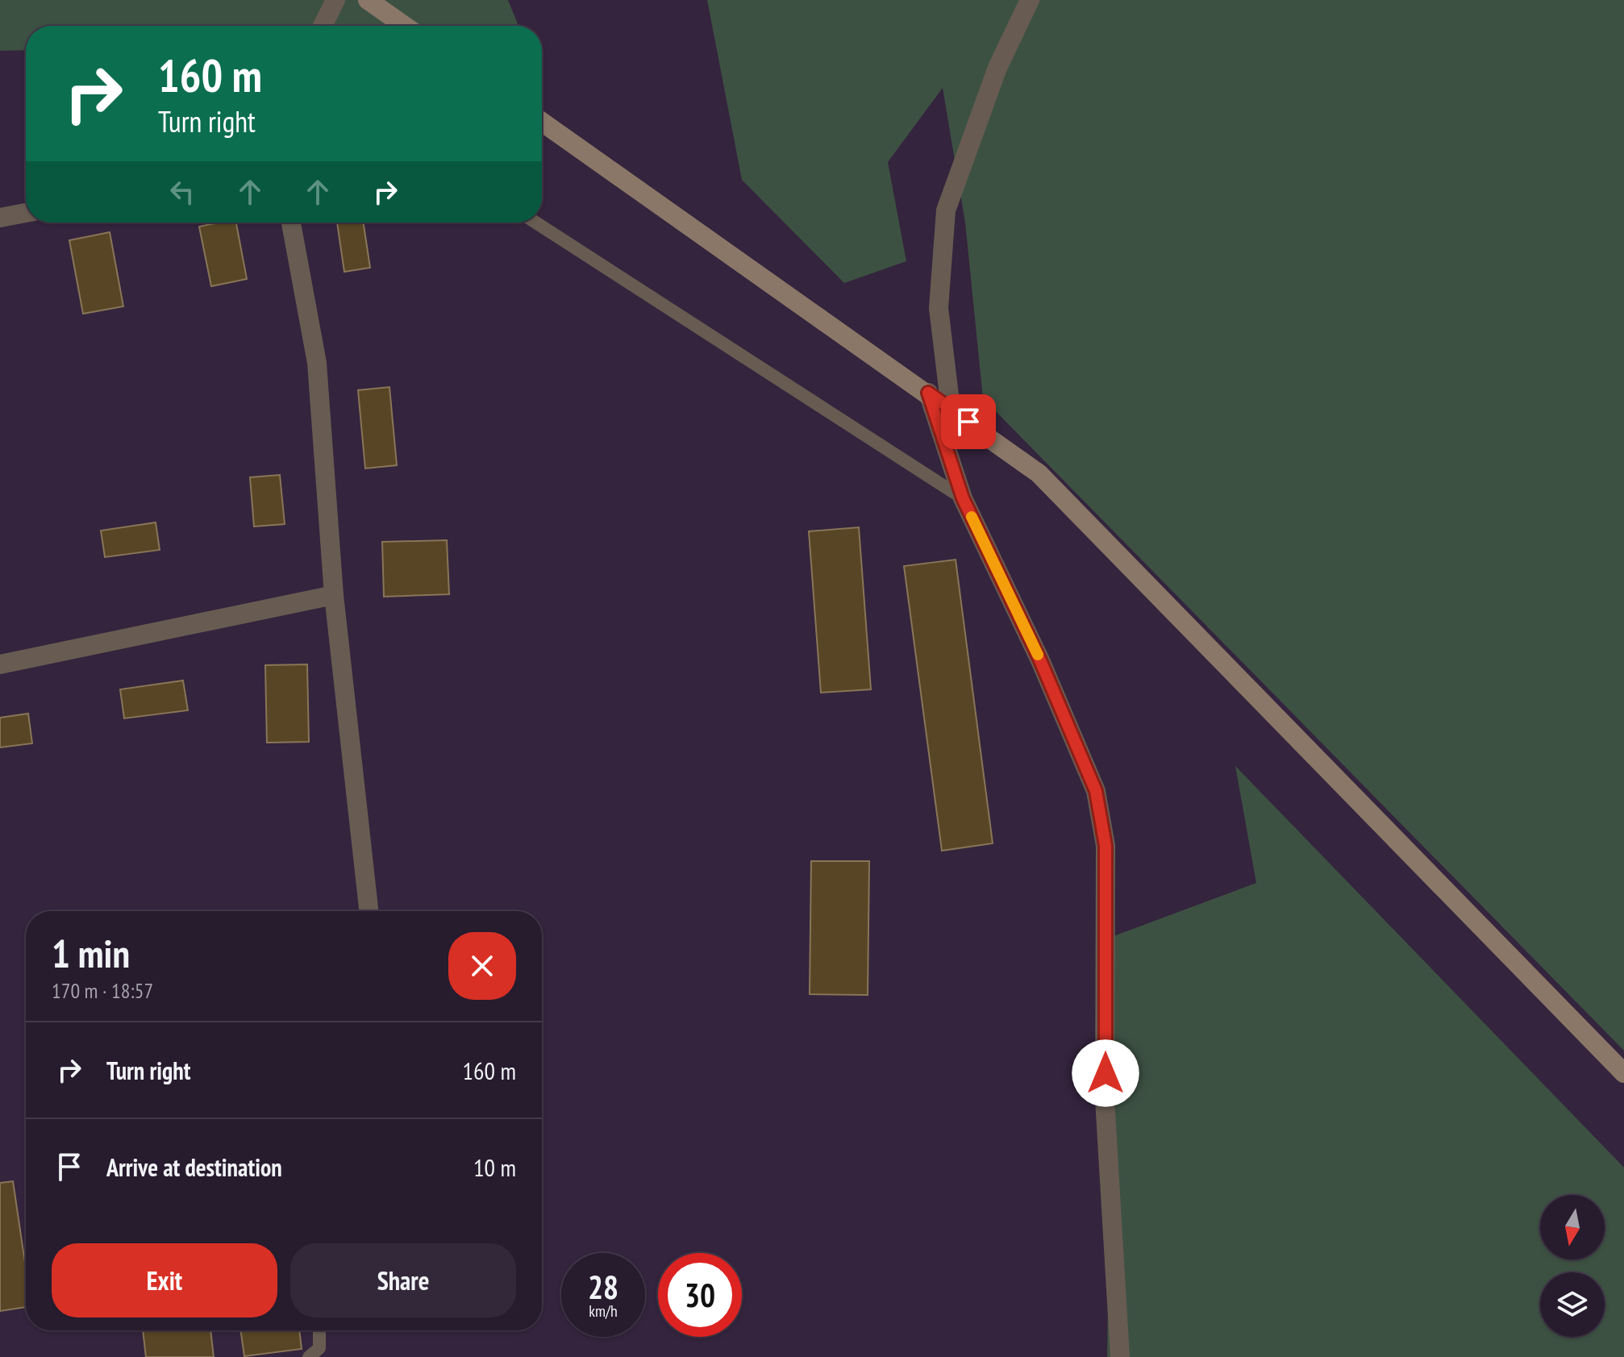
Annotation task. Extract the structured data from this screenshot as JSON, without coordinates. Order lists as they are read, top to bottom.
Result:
{
  "north": "bottom",
  "page": {
    "turn": ["160 m", "Turn right"],
    "heading": ["1 min", "170 m · 18:57"],
    "list": [
      {
        "name": "Turn right",
        "value": "160 m"
      },
      {
        "name": "Arrive at destination",
        "value": "10 m"
      }
    ],
    "buttons": ["Exit", "Share"],
    "speed": "28 km/h",
    "limit": "30"
  }
}
